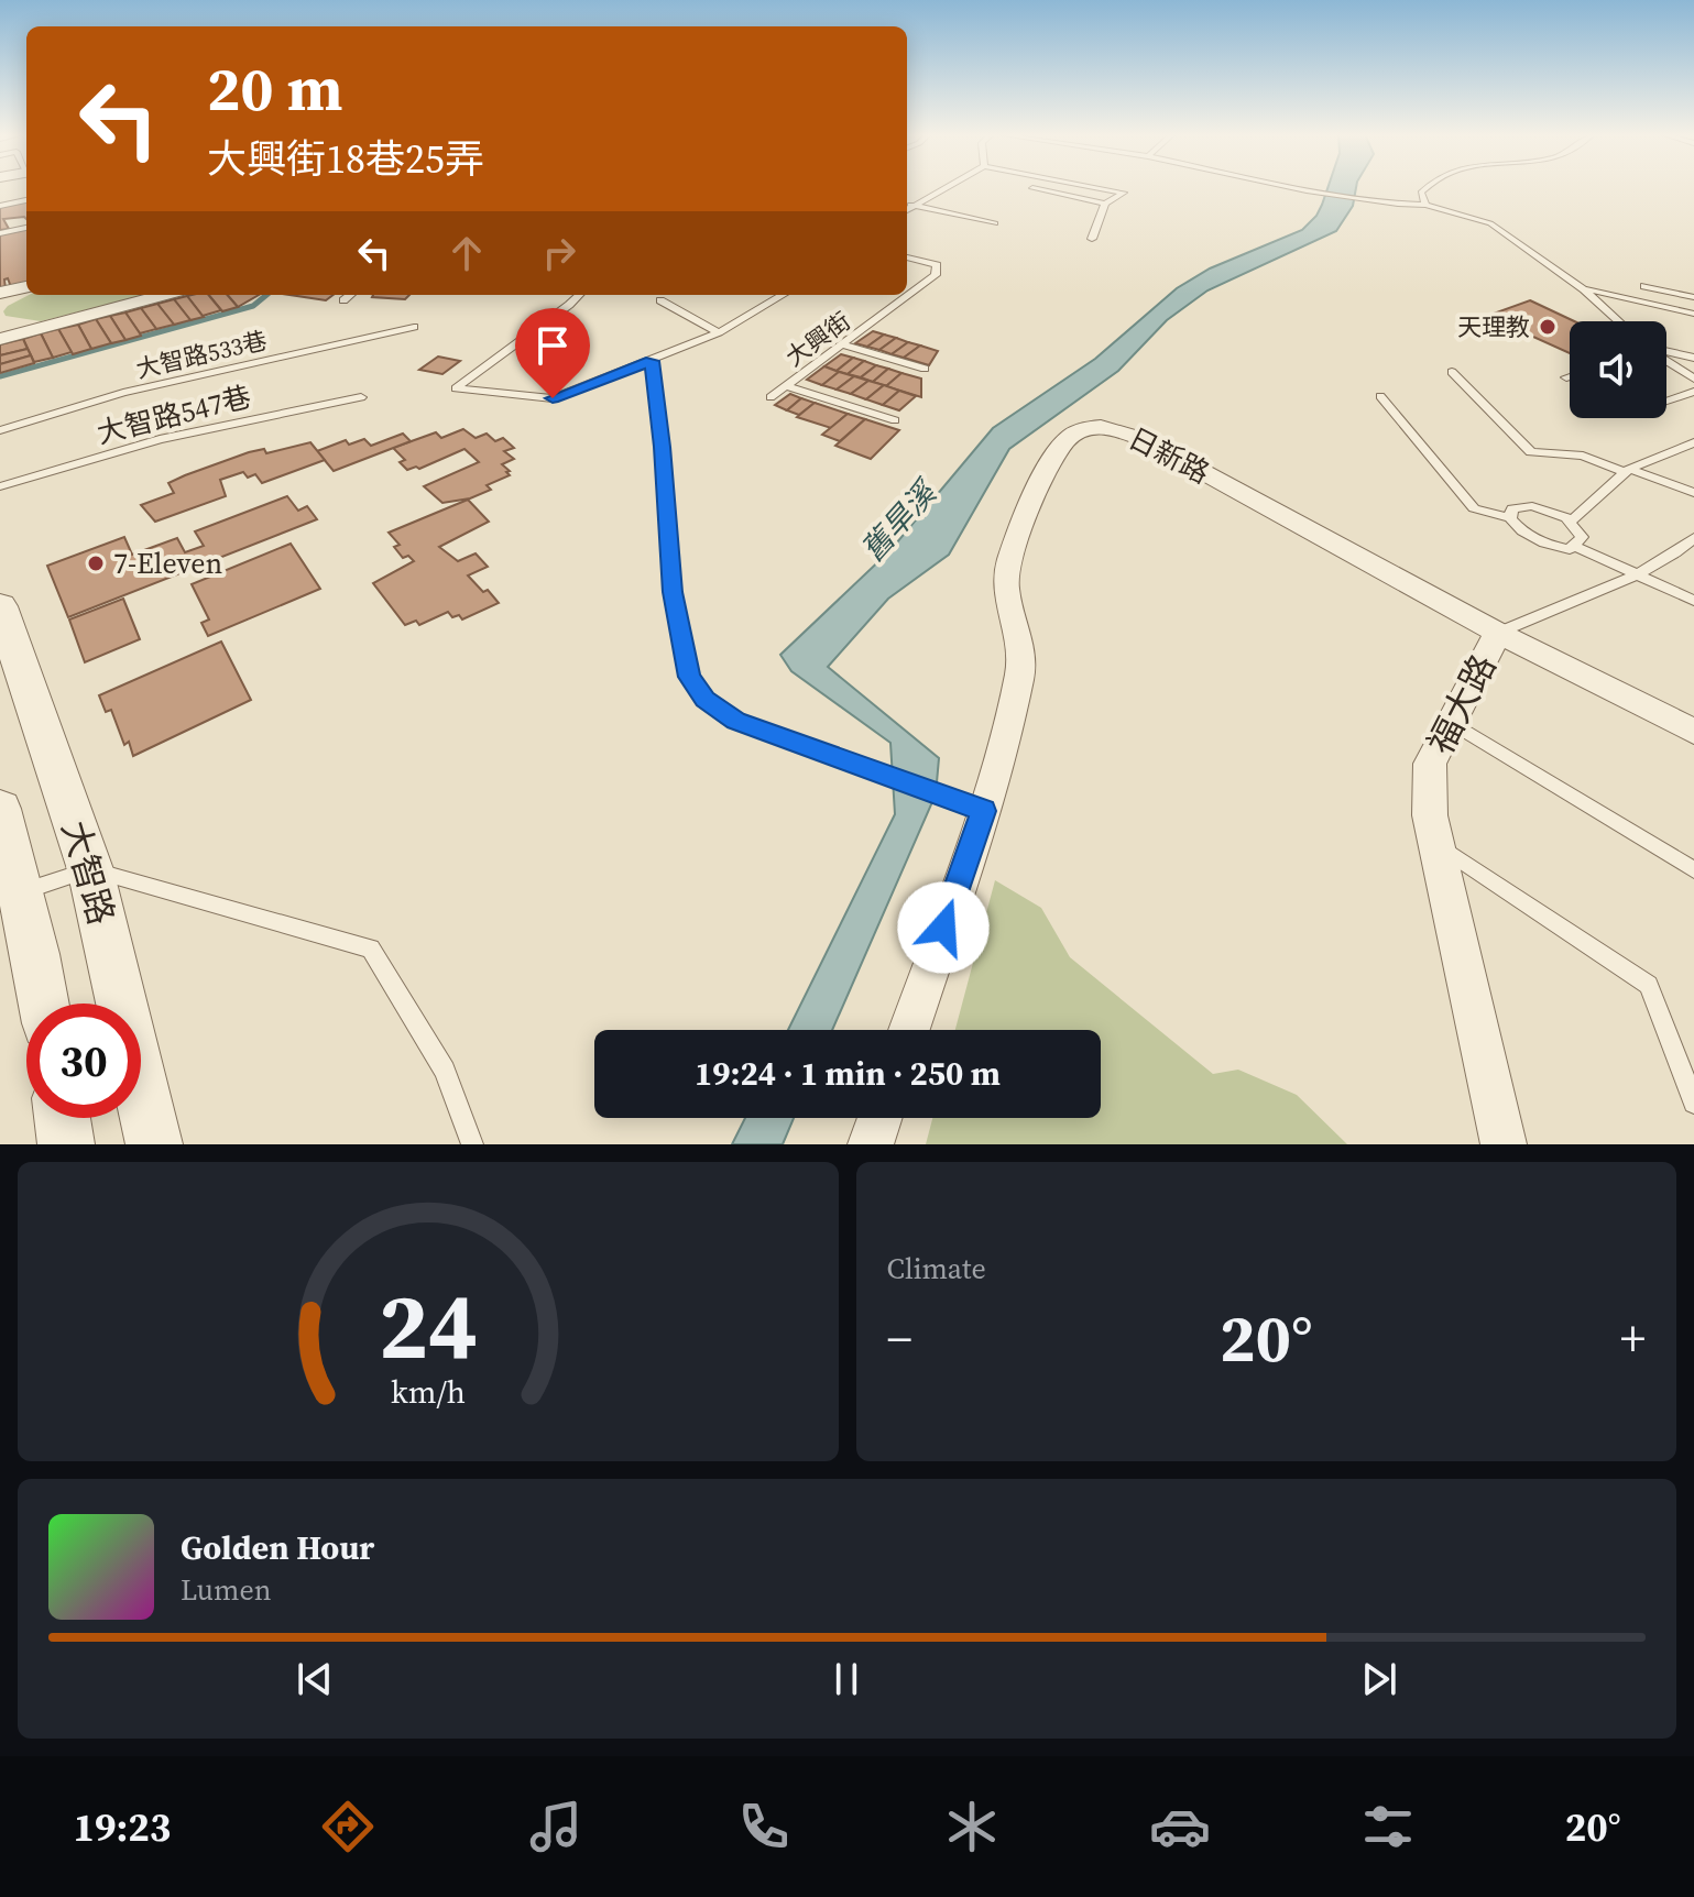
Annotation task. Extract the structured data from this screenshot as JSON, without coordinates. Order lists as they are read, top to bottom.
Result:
{
  "streets": {
    "street": ["日新路", "福大路", "大智路"],
    "lane": ["大興街", "大智路533巷", "大智路547巷"]
  },
  "crossings": [
    ["日新路", "福大路"]
  ],
  "water": ["舊旱溪"],
  "places": ["天理教", "7-Eleven"],
  "page": {
    "turn": ["20 m", "大興街18巷25弄"],
    "limit": "30",
    "trip": "19:24 · 1 min · 250 m",
    "tile": "Climate",
    "heat": ["−", "20°", "+"],
    "song": ["Golden Hour", "Lumen"],
    "tabs": ["19:23", "20°"],
    "gauge": ["24", "km/h"]
  }
}
